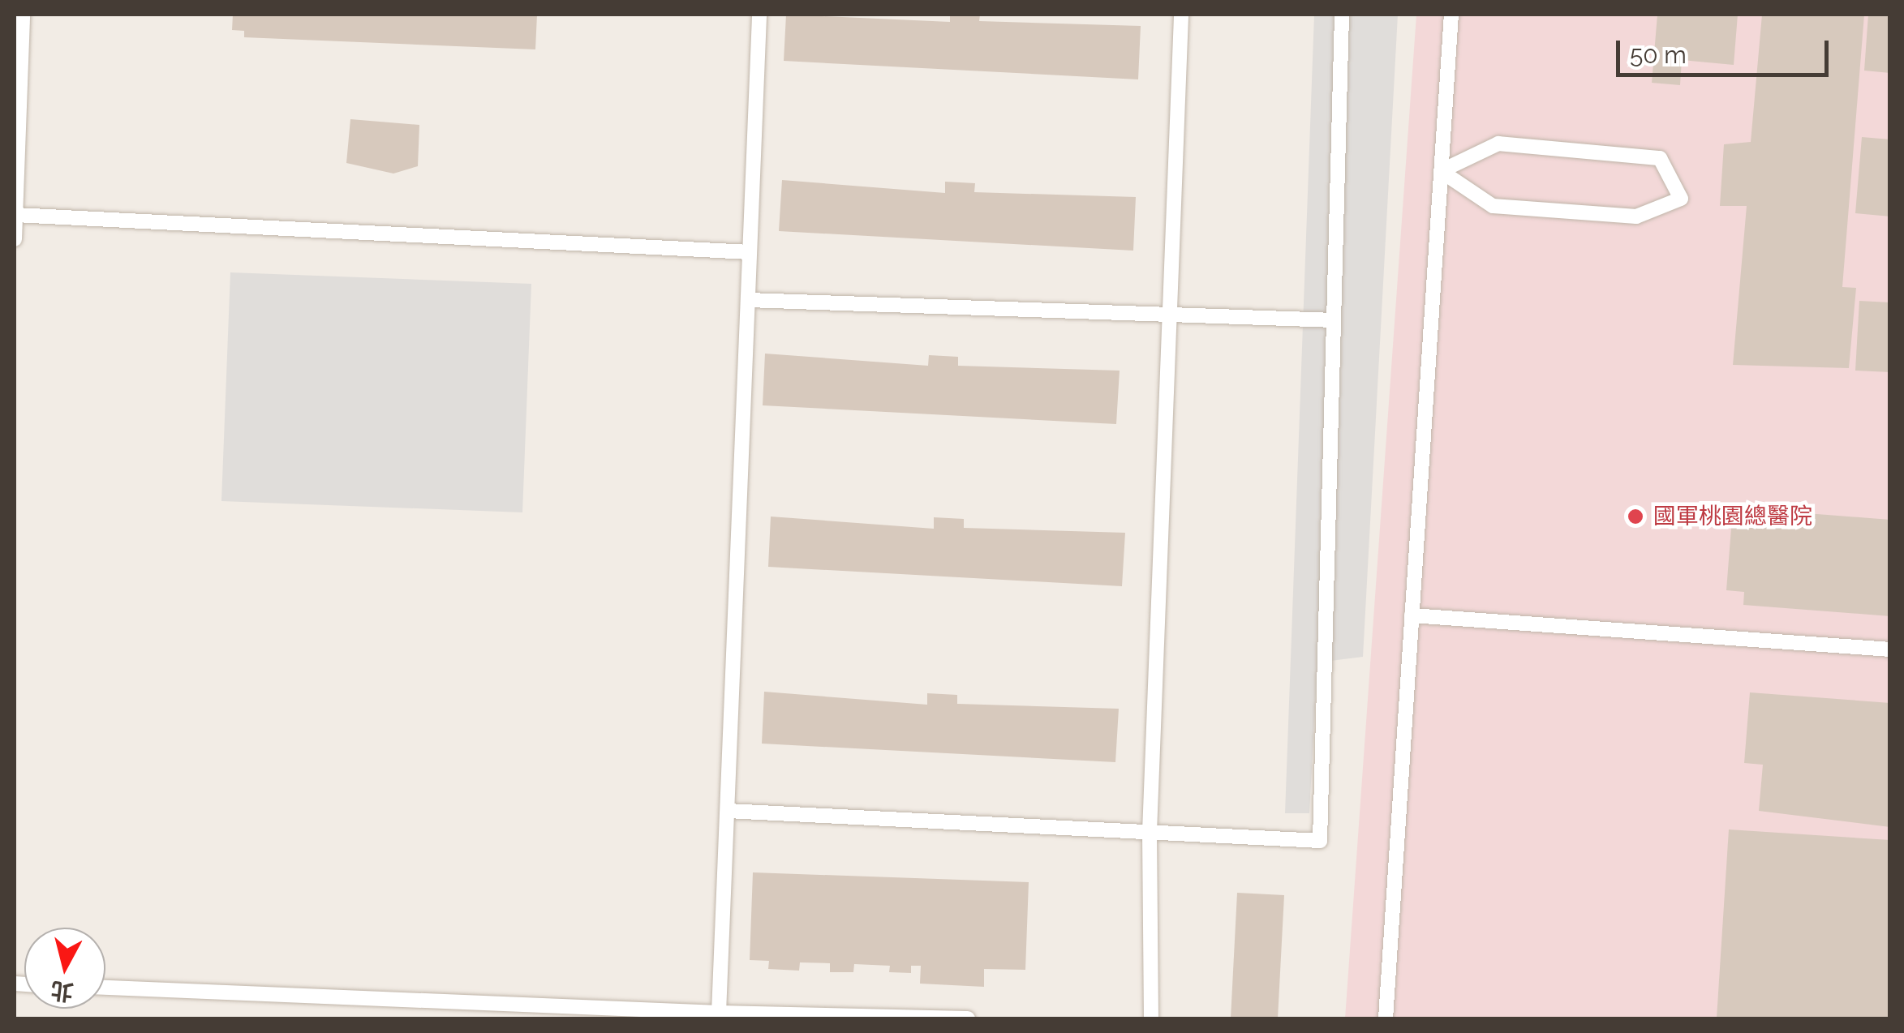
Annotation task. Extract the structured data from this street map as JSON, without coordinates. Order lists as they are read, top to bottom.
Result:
{
  "places": ["國軍桃園總醫院"],
  "scale_bar": "50 m",
  "north": "bottom"
}
